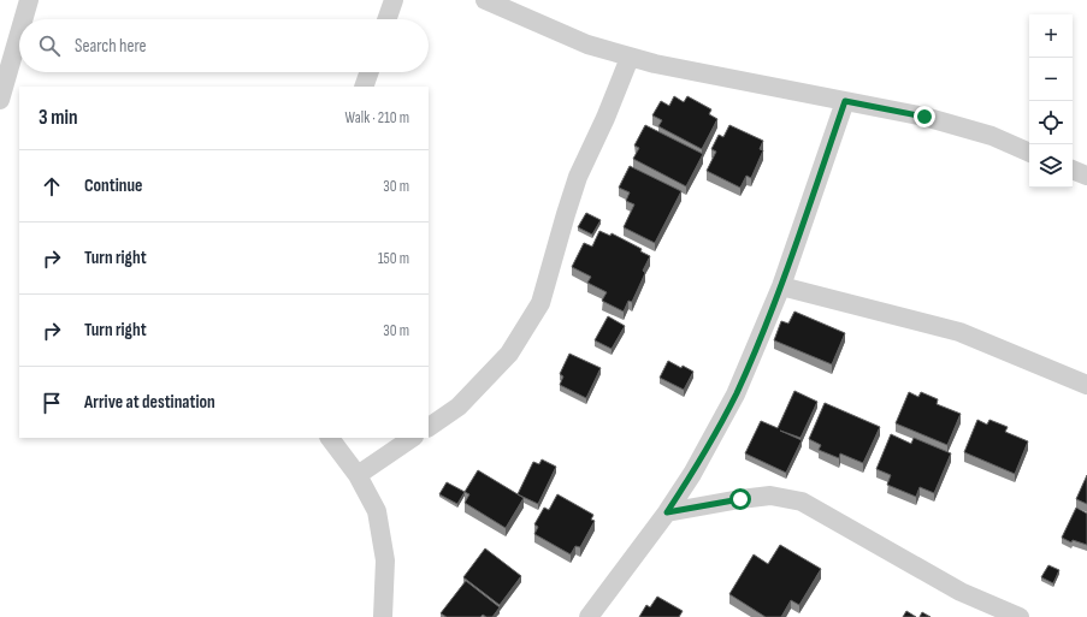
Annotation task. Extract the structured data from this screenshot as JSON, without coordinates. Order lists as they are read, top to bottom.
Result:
{
  "page": {
    "map_buttons": ["+", "−"],
    "search": "Search here",
    "heading": ["3 min", "Walk · 210 m"],
    "list": [
      ["Continue", "30 m"],
      ["Turn right", "150 m"],
      ["Turn right", "30 m"],
      "Arrive at destination"
    ]
  }
}
